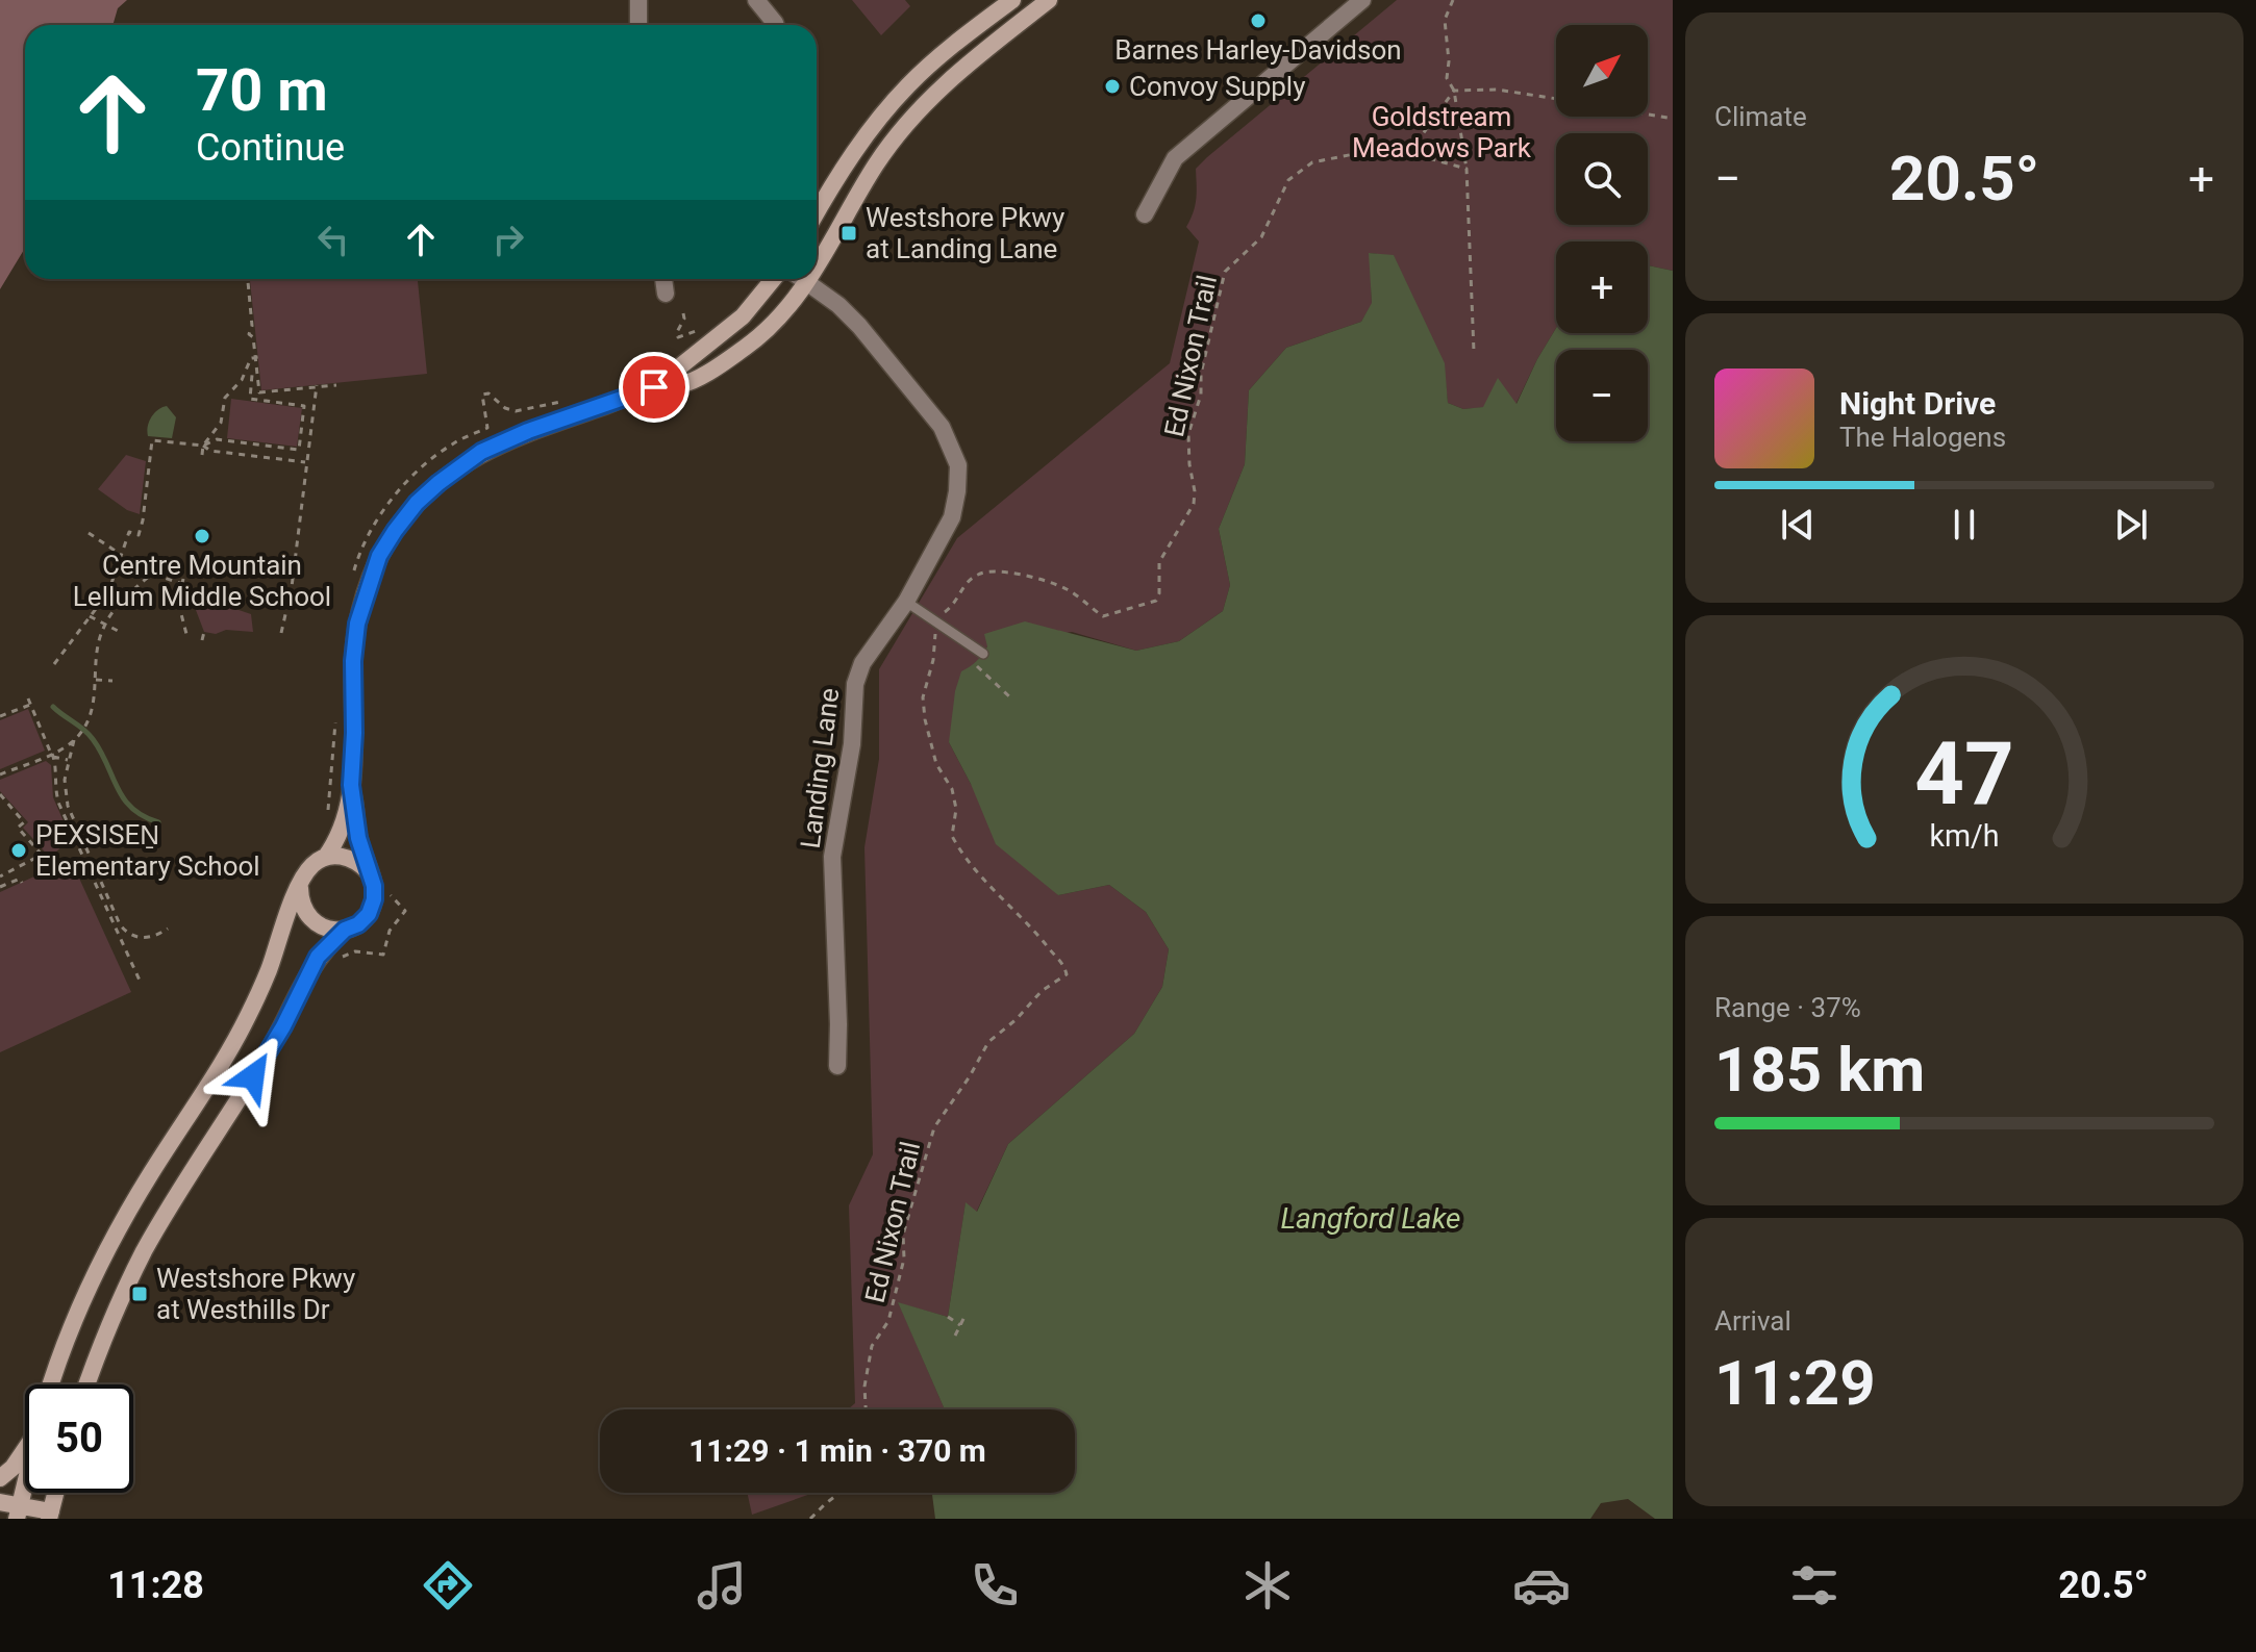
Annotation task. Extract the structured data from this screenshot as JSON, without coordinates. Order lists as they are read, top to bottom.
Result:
{
  "streets": {
    "street": ["Landing Lane"],
    "path": ["Ed Nixon Trail"]
  },
  "water": ["Langford Lake"],
  "parks": ["Goldstream Meadows Park"],
  "places": {
    "other": [
      "Barnes Harley-Davidson",
      "Convoy Supply",
      "Centre Mountain Lellum Middle School",
      "PEXSISEṈ Elementary School"
    ],
    "transit": ["Westshore Pkwy at Landing Lane", "Westshore Pkwy at Westhills Dr"]
  },
  "north": "top right",
  "page": {
    "tile": [
      "Climate",
      ["Range · 37%", "185 km"],
      ["Arrival", "11:29"]
    ],
    "map_buttons": ["+", "−"],
    "turn": ["70 m", "Continue"],
    "heat": ["−", "20.5°", "+"],
    "song": ["Night Drive", "The Halogens"],
    "limit": "50",
    "trip": "11:29 · 1 min · 370 m",
    "tabs": ["11:28", "20.5°"],
    "gauge": ["47", "km/h"]
  }
}
